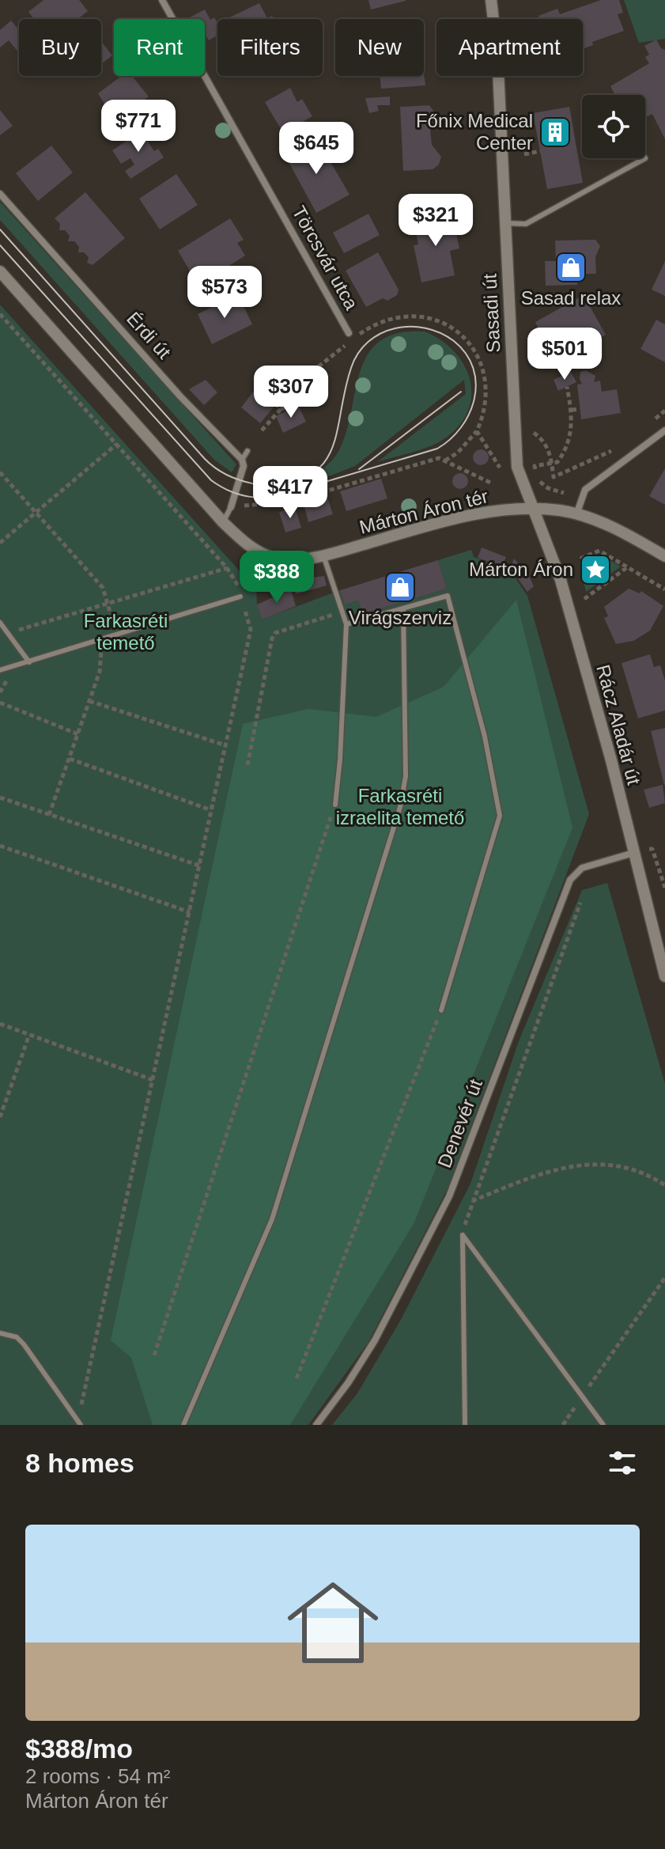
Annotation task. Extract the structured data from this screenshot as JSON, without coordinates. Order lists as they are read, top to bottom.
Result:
{
  "streets": {
    "street": [
      "Törcsvár utca",
      "Sasadi út",
      "Érdi út",
      "Márton Áron tér",
      "Rácz Aladár út",
      "Denevér út"
    ]
  },
  "crossings": [
    ["Sasadi út", "Márton Áron tér"],
    ["Sasadi út", "Rácz Aladár út"],
    ["Márton Áron tér", "Rácz Aladár út"],
    ["Rácz Aladár út", "Denevér út"]
  ],
  "parks": ["Farkasréti temető", "Farkasréti izraelita temető"],
  "places": {
    "building": ["Főnix Medical Center"],
    "shop": ["Sasad relax", "Virágszerviz"],
    "place": ["Márton Áron"]
  },
  "page": {
    "chip": [
      "Buy",
      "Rent",
      "Filters",
      "New",
      "Apartment"
    ],
    "price": [
      "$771",
      "$645",
      "$321",
      "$573",
      "$501",
      "$307",
      "$417",
      "$388"
    ],
    "heading": "8 homes",
    "list": [
      {
        "name": "$388/mo",
        "note": "2 rooms · 54 m² · Márton Áron tér"
      }
    ]
  }
}
